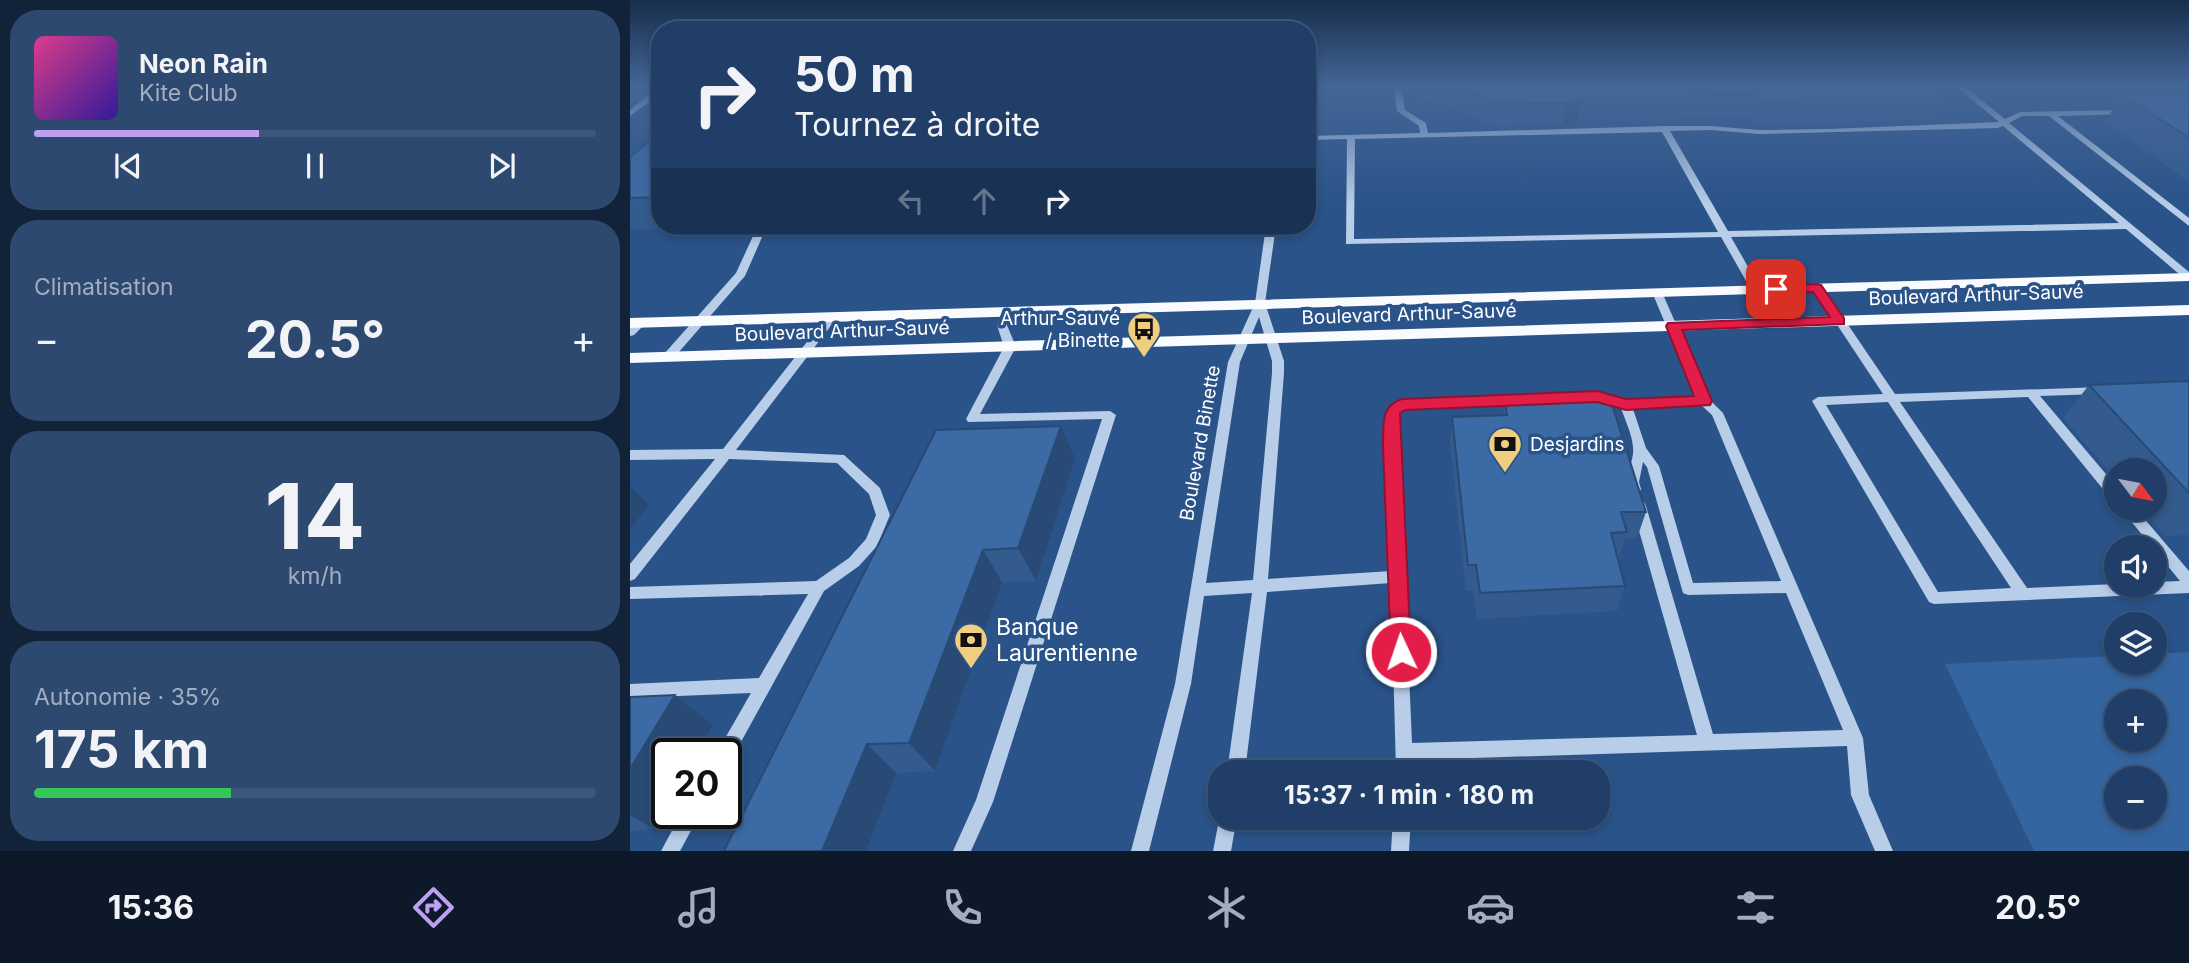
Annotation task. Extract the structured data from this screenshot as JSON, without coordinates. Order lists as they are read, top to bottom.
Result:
{
  "streets": {
    "main road": ["Boulevard Arthur-Sauvé"],
    "street": ["Boulevard Binette"]
  },
  "crossings": [
    ["Boulevard Arthur-Sauvé", "Boulevard Binette"]
  ],
  "places": {
    "bus stop": ["Arthur-Sauvé / Binette"],
    "bank": ["Desjardins", "Banque Laurentienne"]
  },
  "north": "bottom right",
  "page": {
    "turn": ["50 m", "Tournez à droite"],
    "song": ["Neon Rain", "Kite Club"],
    "tile": [
      "Climatisation",
      ["14", "km/h"],
      ["Autonomie · 35%", "175 km"]
    ],
    "heat": ["−", "20.5°", "+"],
    "map_buttons": ["+", "−"],
    "limit": "20",
    "trip": "15:37 · 1 min · 180 m",
    "tabs": ["15:36", "20.5°"]
  }
}
